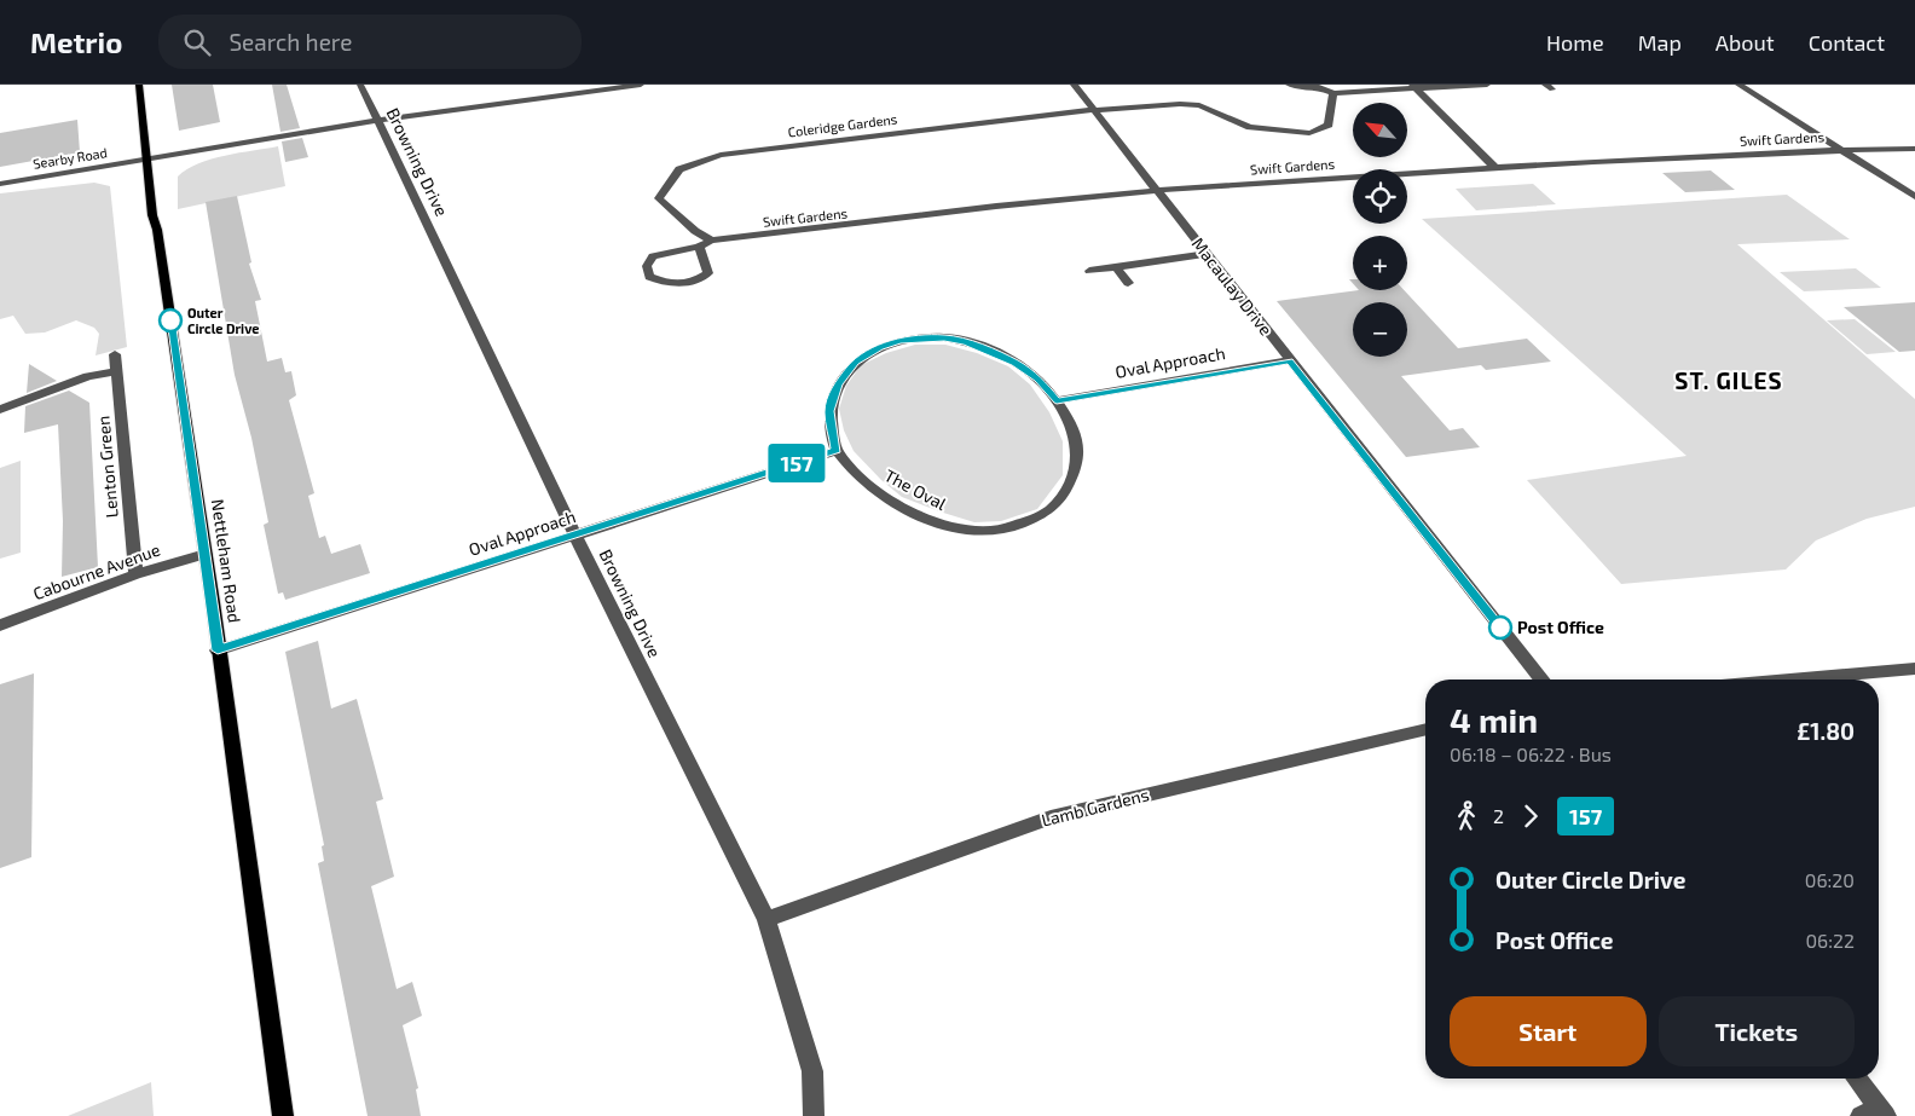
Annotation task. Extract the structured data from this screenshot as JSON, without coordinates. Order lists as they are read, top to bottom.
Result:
{
  "streets": {
    "main road": ["Nettleham Road"],
    "street": [
      "Coleridge Gardens",
      "Swift Gardens",
      "Searby Road",
      "Browning Drive",
      "Macaulay Drive",
      "Oval Approach",
      "Lenton Green",
      "The Oval",
      "Cabourne Avenue",
      "Lamb Gardens"
    ]
  },
  "crossings": [
    ["Coleridge Gardens", "Swift Gardens"],
    ["Coleridge Gardens", "Macaulay Drive"],
    ["Swift Gardens", "Macaulay Drive"],
    ["Searby Road", "Nettleham Road"],
    ["Browning Drive", "Oval Approach"],
    ["Browning Drive", "Lamb Gardens"],
    ["Macaulay Drive", "Oval Approach"],
    ["Oval Approach", "The Oval"],
    ["Oval Approach", "Nettleham Road"],
    ["Lenton Green", "Cabourne Avenue"],
    ["Nettleham Road", "Cabourne Avenue"]
  ],
  "districts": ["ST. GILES"],
  "places": ["Outer Circle Drive", "Post Office"],
  "lines": ["bus line 157"],
  "north": "top left",
  "page": {
    "header": "Metrio",
    "search": "Search here",
    "nav": [
      "Home",
      "Map",
      "About",
      "Contact"
    ],
    "on_map": "157",
    "map_buttons": ["+", "−"],
    "heading": ["4 min", "06:18 – 06:22 · Bus", "£1.80"],
    "legs": ["2", "157"],
    "list": [
      {
        "name": "Outer Circle Drive",
        "value": "06:20"
      },
      {
        "name": "Post Office",
        "value": "06:22"
      }
    ],
    "buttons": ["Start", "Tickets"]
  }
}
